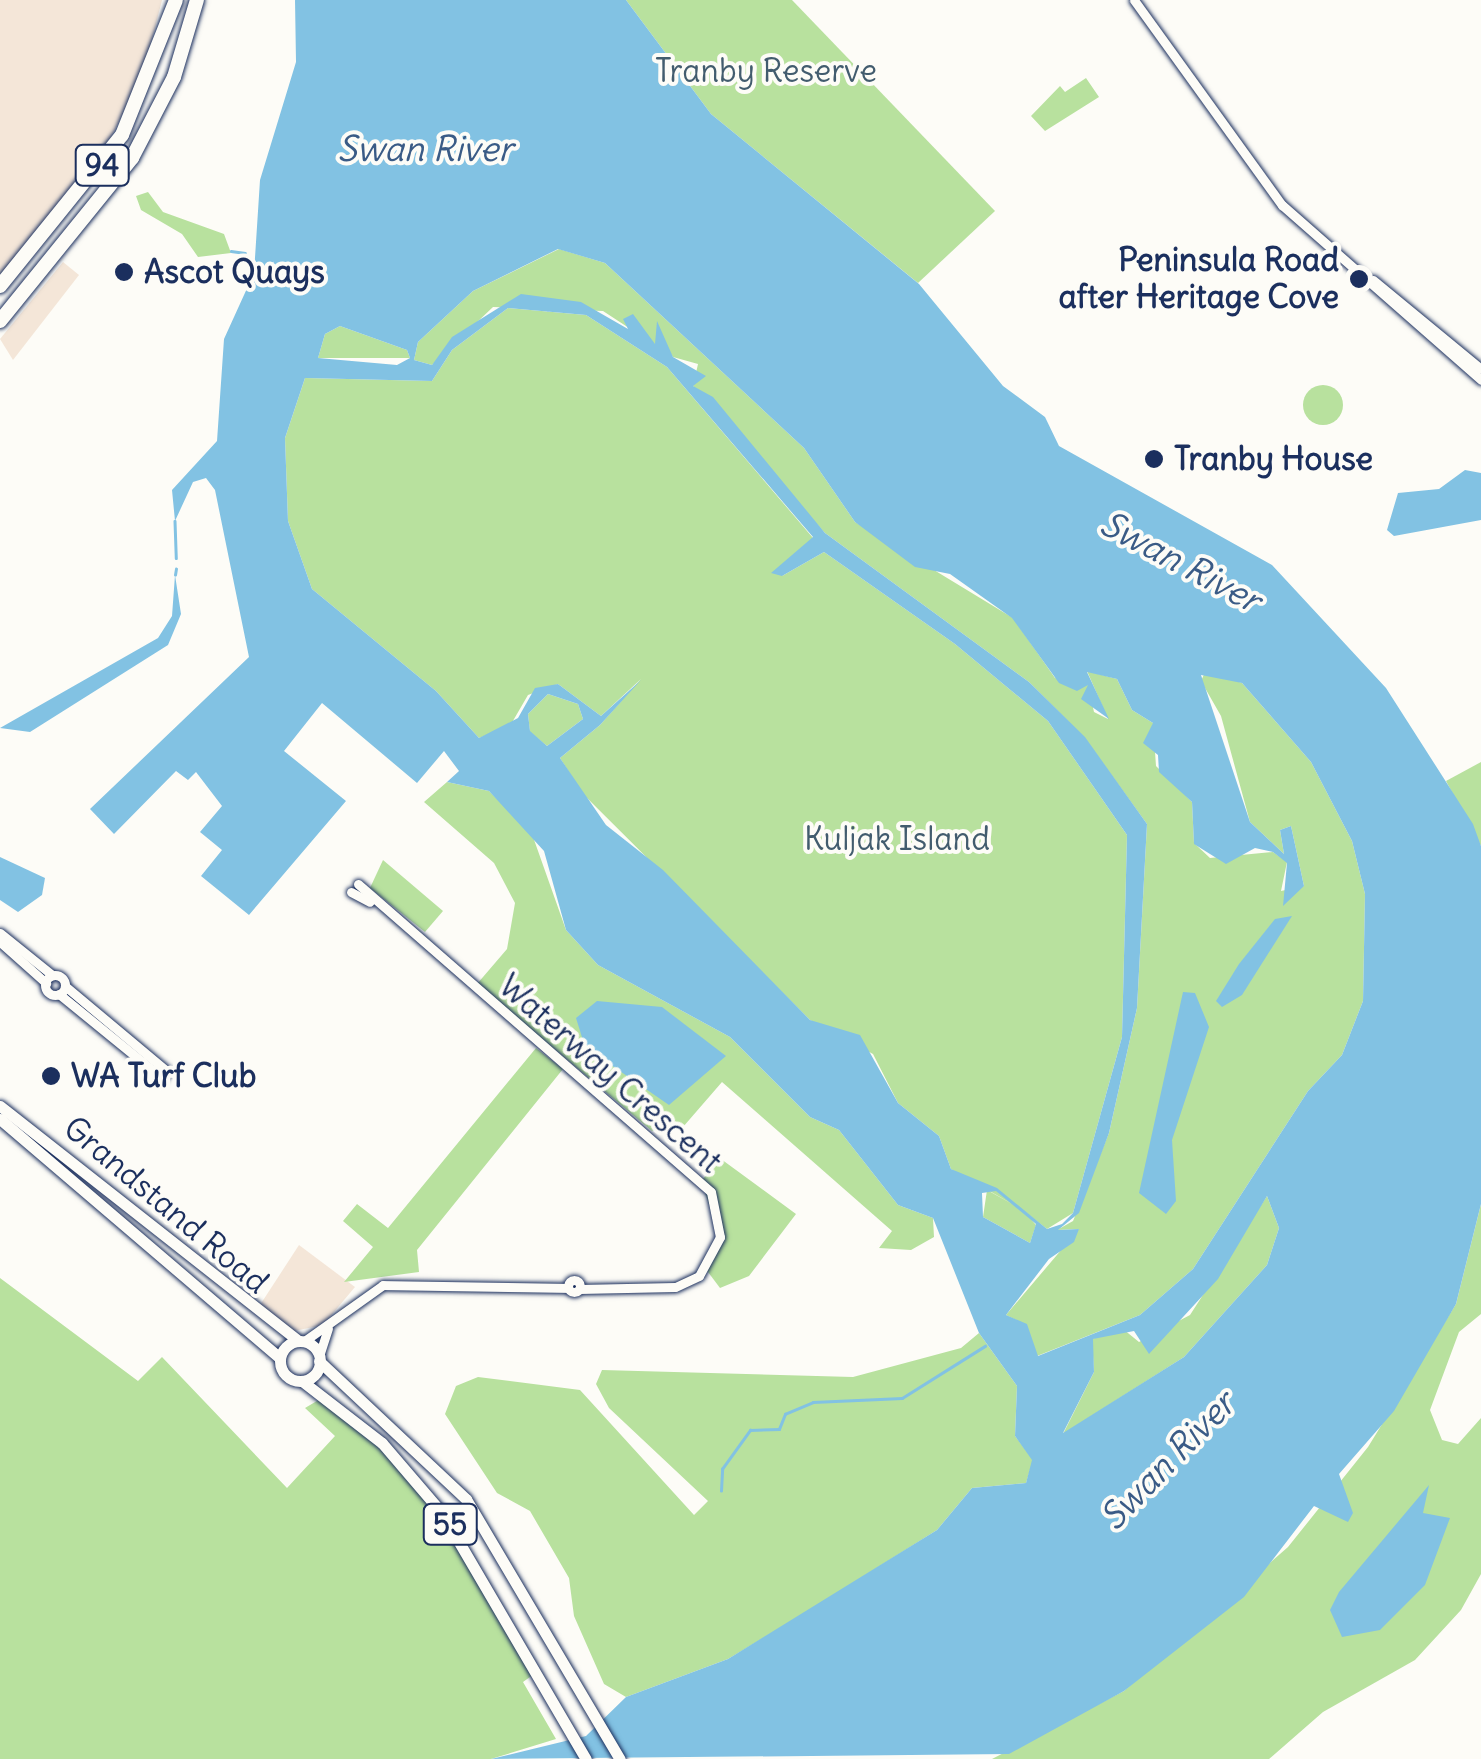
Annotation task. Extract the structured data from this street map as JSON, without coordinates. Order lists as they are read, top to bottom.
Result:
{
  "streets": {
    "highway": ["94"],
    "main road": ["Grandstand Road", "55"],
    "street": ["Waterway Crescent"]
  },
  "crossings": [
    ["Waterway Crescent", "Grandstand Road"],
    ["Waterway Crescent", "55"],
    ["Grandstand Road", "55"]
  ],
  "water": ["Swan River"],
  "parks": ["Tranby Reserve", "Kuljak Island"],
  "places": [
    "Ascot Quays",
    "Peninsula Road after Heritage Cove",
    "Tranby House",
    "WA Turf Club"
  ]
}
